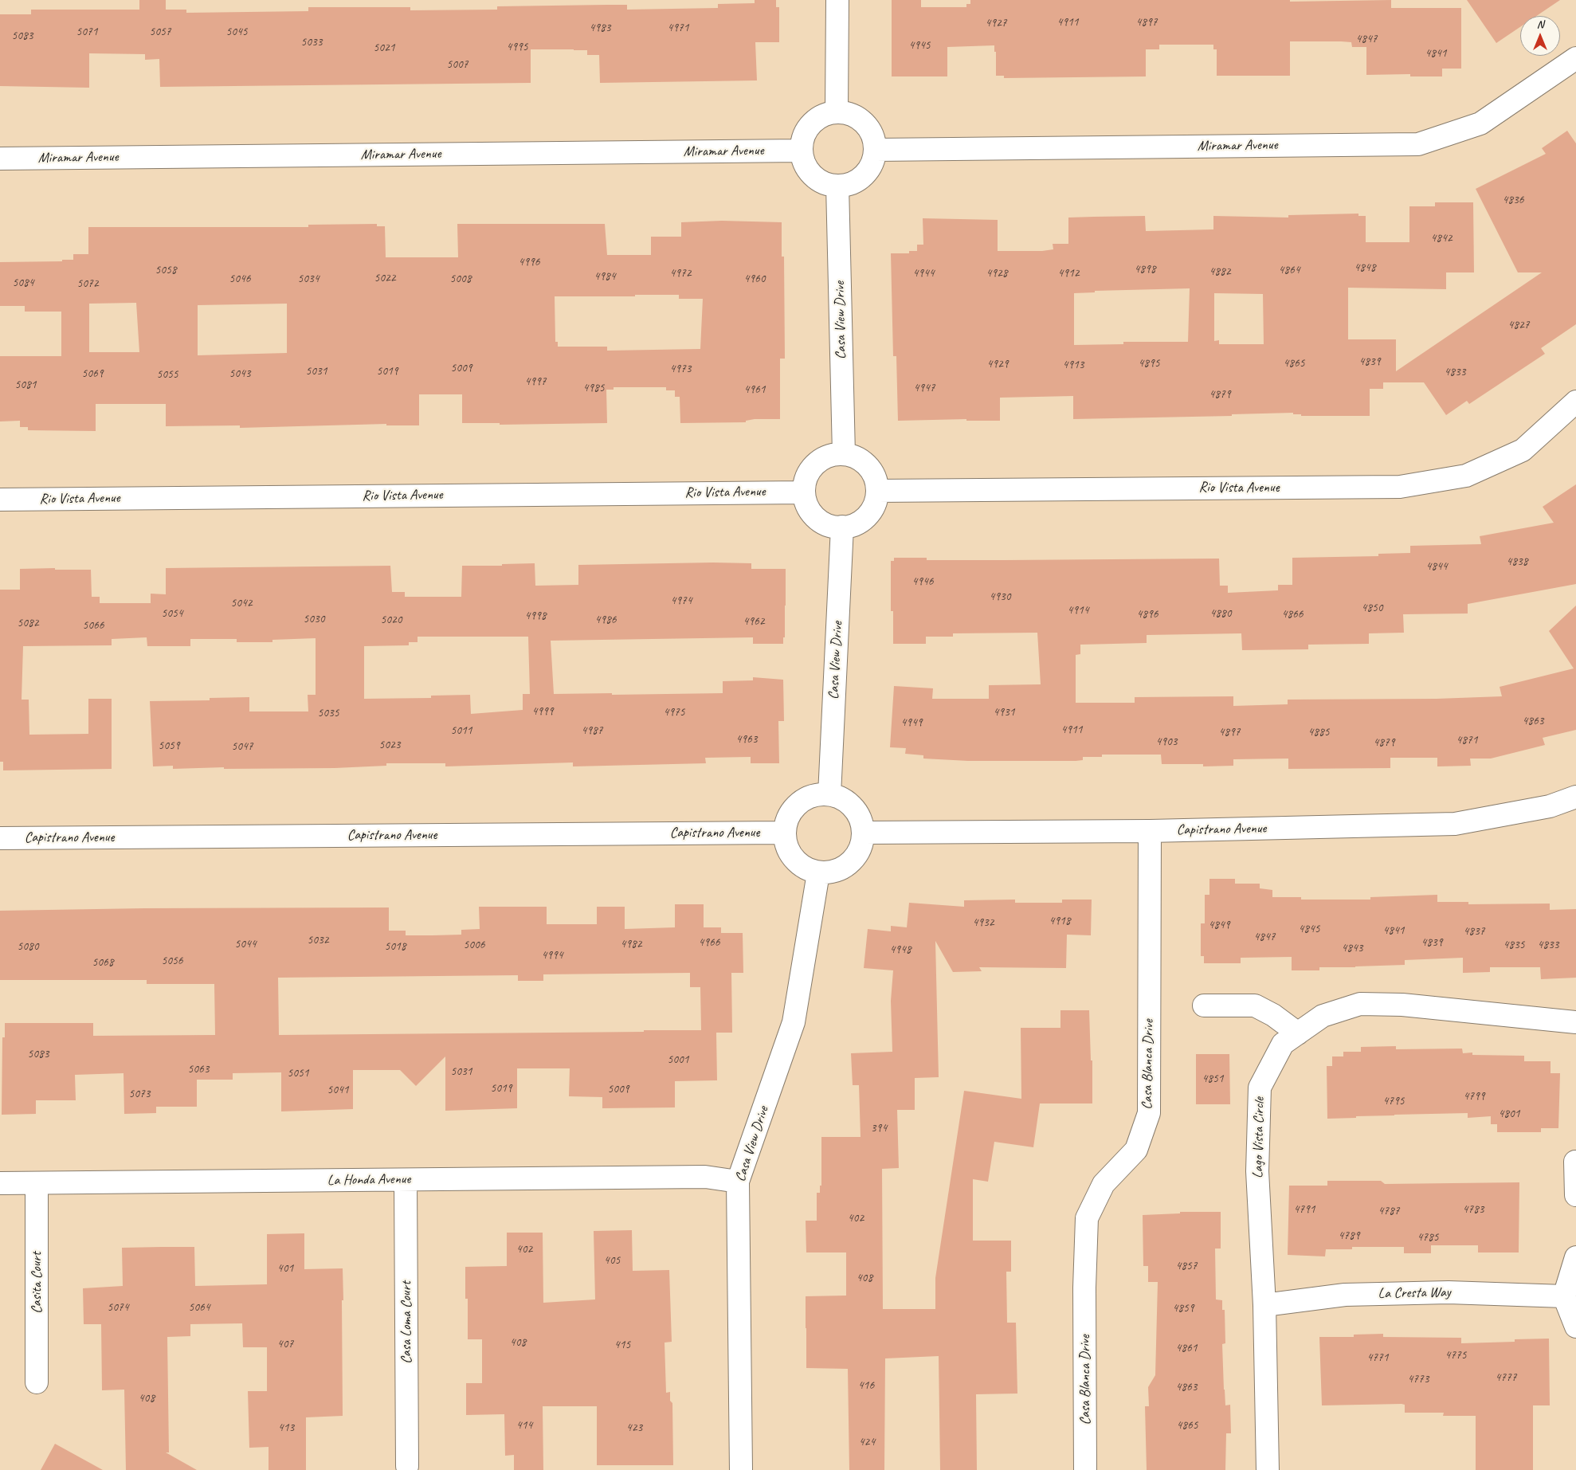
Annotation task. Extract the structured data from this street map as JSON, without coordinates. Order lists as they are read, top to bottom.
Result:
{
  "streets": {
    "street": [
      "Miramar Avenue",
      "Casa View Drive",
      "Rio Vista Avenue",
      "Capistrano Avenue",
      "Casa Blanca Drive",
      "Lago Vista Circle",
      "La Honda Avenue",
      "Casita Court",
      "La Cresta Way",
      "Casa Loma Court"
    ]
  },
  "crossings": [
    ["Miramar Avenue", "Casa View Drive"],
    ["Casa View Drive", "Rio Vista Avenue"],
    ["Casa View Drive", "Capistrano Avenue"],
    ["Casa View Drive", "La Honda Avenue"],
    ["Capistrano Avenue", "Casa Blanca Drive"],
    ["Lago Vista Circle", "La Cresta Way"],
    ["La Honda Avenue", "Casita Court"],
    ["La Honda Avenue", "Casa Loma Court"]
  ],
  "house_numbers": [
    "4911",
    "4897",
    "4927",
    "4983",
    "4971",
    "5071",
    "5057",
    "5045",
    "5083",
    "4847",
    "5033",
    "4945",
    "4995",
    "5021",
    "4841",
    "5007",
    "4836",
    "4842",
    "4996",
    "4848",
    "4898",
    "5058",
    "4864",
    "4882",
    "4972",
    "4944",
    "4928",
    "4912",
    "4984",
    "5022",
    "5046",
    "5034",
    "5008",
    "4960",
    "5084",
    "5072",
    "4827",
    "4839",
    "4895",
    "4865",
    "4929",
    "4913",
    "5009",
    "4973",
    "5031",
    "5019",
    "4833",
    "5069",
    "5043",
    "5055",
    "4997",
    "5081",
    "4985",
    "4947",
    "4961",
    "4879",
    "4838",
    "4844",
    "4946",
    "4930",
    "4974",
    "5042",
    "4850",
    "4914",
    "5054",
    "4880",
    "4896",
    "4866",
    "4998",
    "5030",
    "5020",
    "4986",
    "4962",
    "5082",
    "5066",
    "4999",
    "4975",
    "4931",
    "5035",
    "4863",
    "4949",
    "4911",
    "5011",
    "4987",
    "4897",
    "4885",
    "4963",
    "4871",
    "4903",
    "4879",
    "5023",
    "5059",
    "5047",
    "4918",
    "4932",
    "4849",
    "4845",
    "4841",
    "4837",
    "4847",
    "5032",
    "4966",
    "4839",
    "5044",
    "4982",
    "5006",
    "4835",
    "4833",
    "5080",
    "5018",
    "4843",
    "4948",
    "4994",
    "5056",
    "5068",
    "5083",
    "5001",
    "5063",
    "5031",
    "5051",
    "4851",
    "5019",
    "5009",
    "5041",
    "5073",
    "4799",
    "4795",
    "4801",
    "394",
    "4791",
    "4783",
    "4787",
    "402",
    "4789",
    "4785",
    "402",
    "405",
    "4857",
    "401",
    "408",
    "5074",
    "5064",
    "4859",
    "408",
    "407",
    "415",
    "4861",
    "4775",
    "4771",
    "4777",
    "4773",
    "416",
    "4863",
    "408",
    "414",
    "4865",
    "413",
    "423",
    "424"
  ],
  "north": "top"
}
